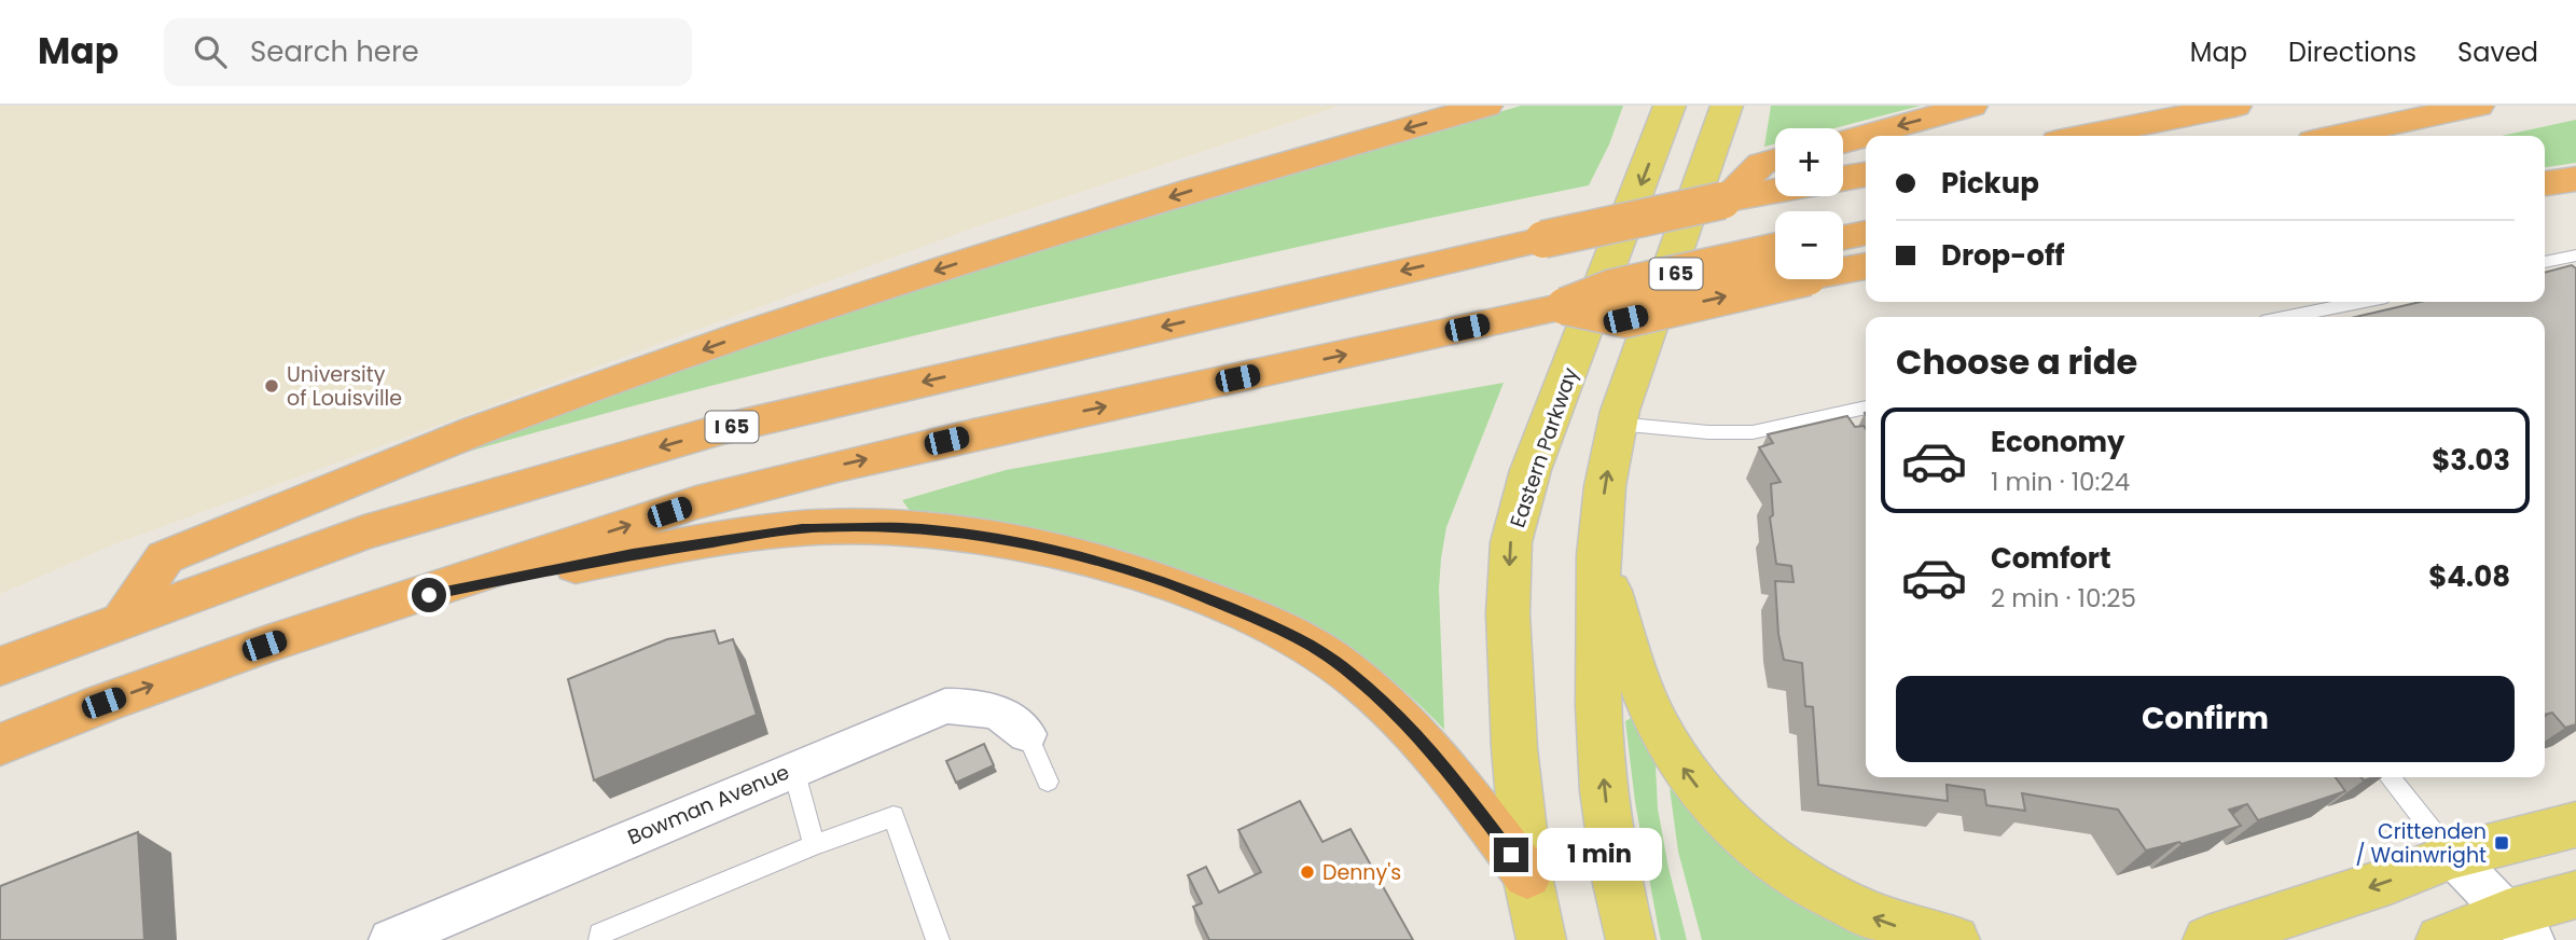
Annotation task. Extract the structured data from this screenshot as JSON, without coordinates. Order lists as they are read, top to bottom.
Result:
{
  "streets": {
    "highway": ["I 65"],
    "main road": ["Eastern Parkway"],
    "street": ["Bowman Avenue"]
  },
  "places": {
    "other": ["University of Louisville", "Denny's"],
    "transit": ["Crittenden / Wainwright"]
  },
  "page": {
    "header": "Map",
    "search": "Search here",
    "nav": ["Map", "Directions", "Saved"],
    "map_buttons": ["+", "−"],
    "banner": ["Pickup", "Drop-off"],
    "heading": "Choose a ride",
    "list": [
      {
        "name": "Economy",
        "note": "1 min · 10:24",
        "value": "$3.03"
      },
      {
        "name": "Comfort",
        "note": "2 min · 10:25",
        "value": "$4.08"
      }
    ],
    "buttons": "Confirm",
    "bubble": "1 min"
  }
}
